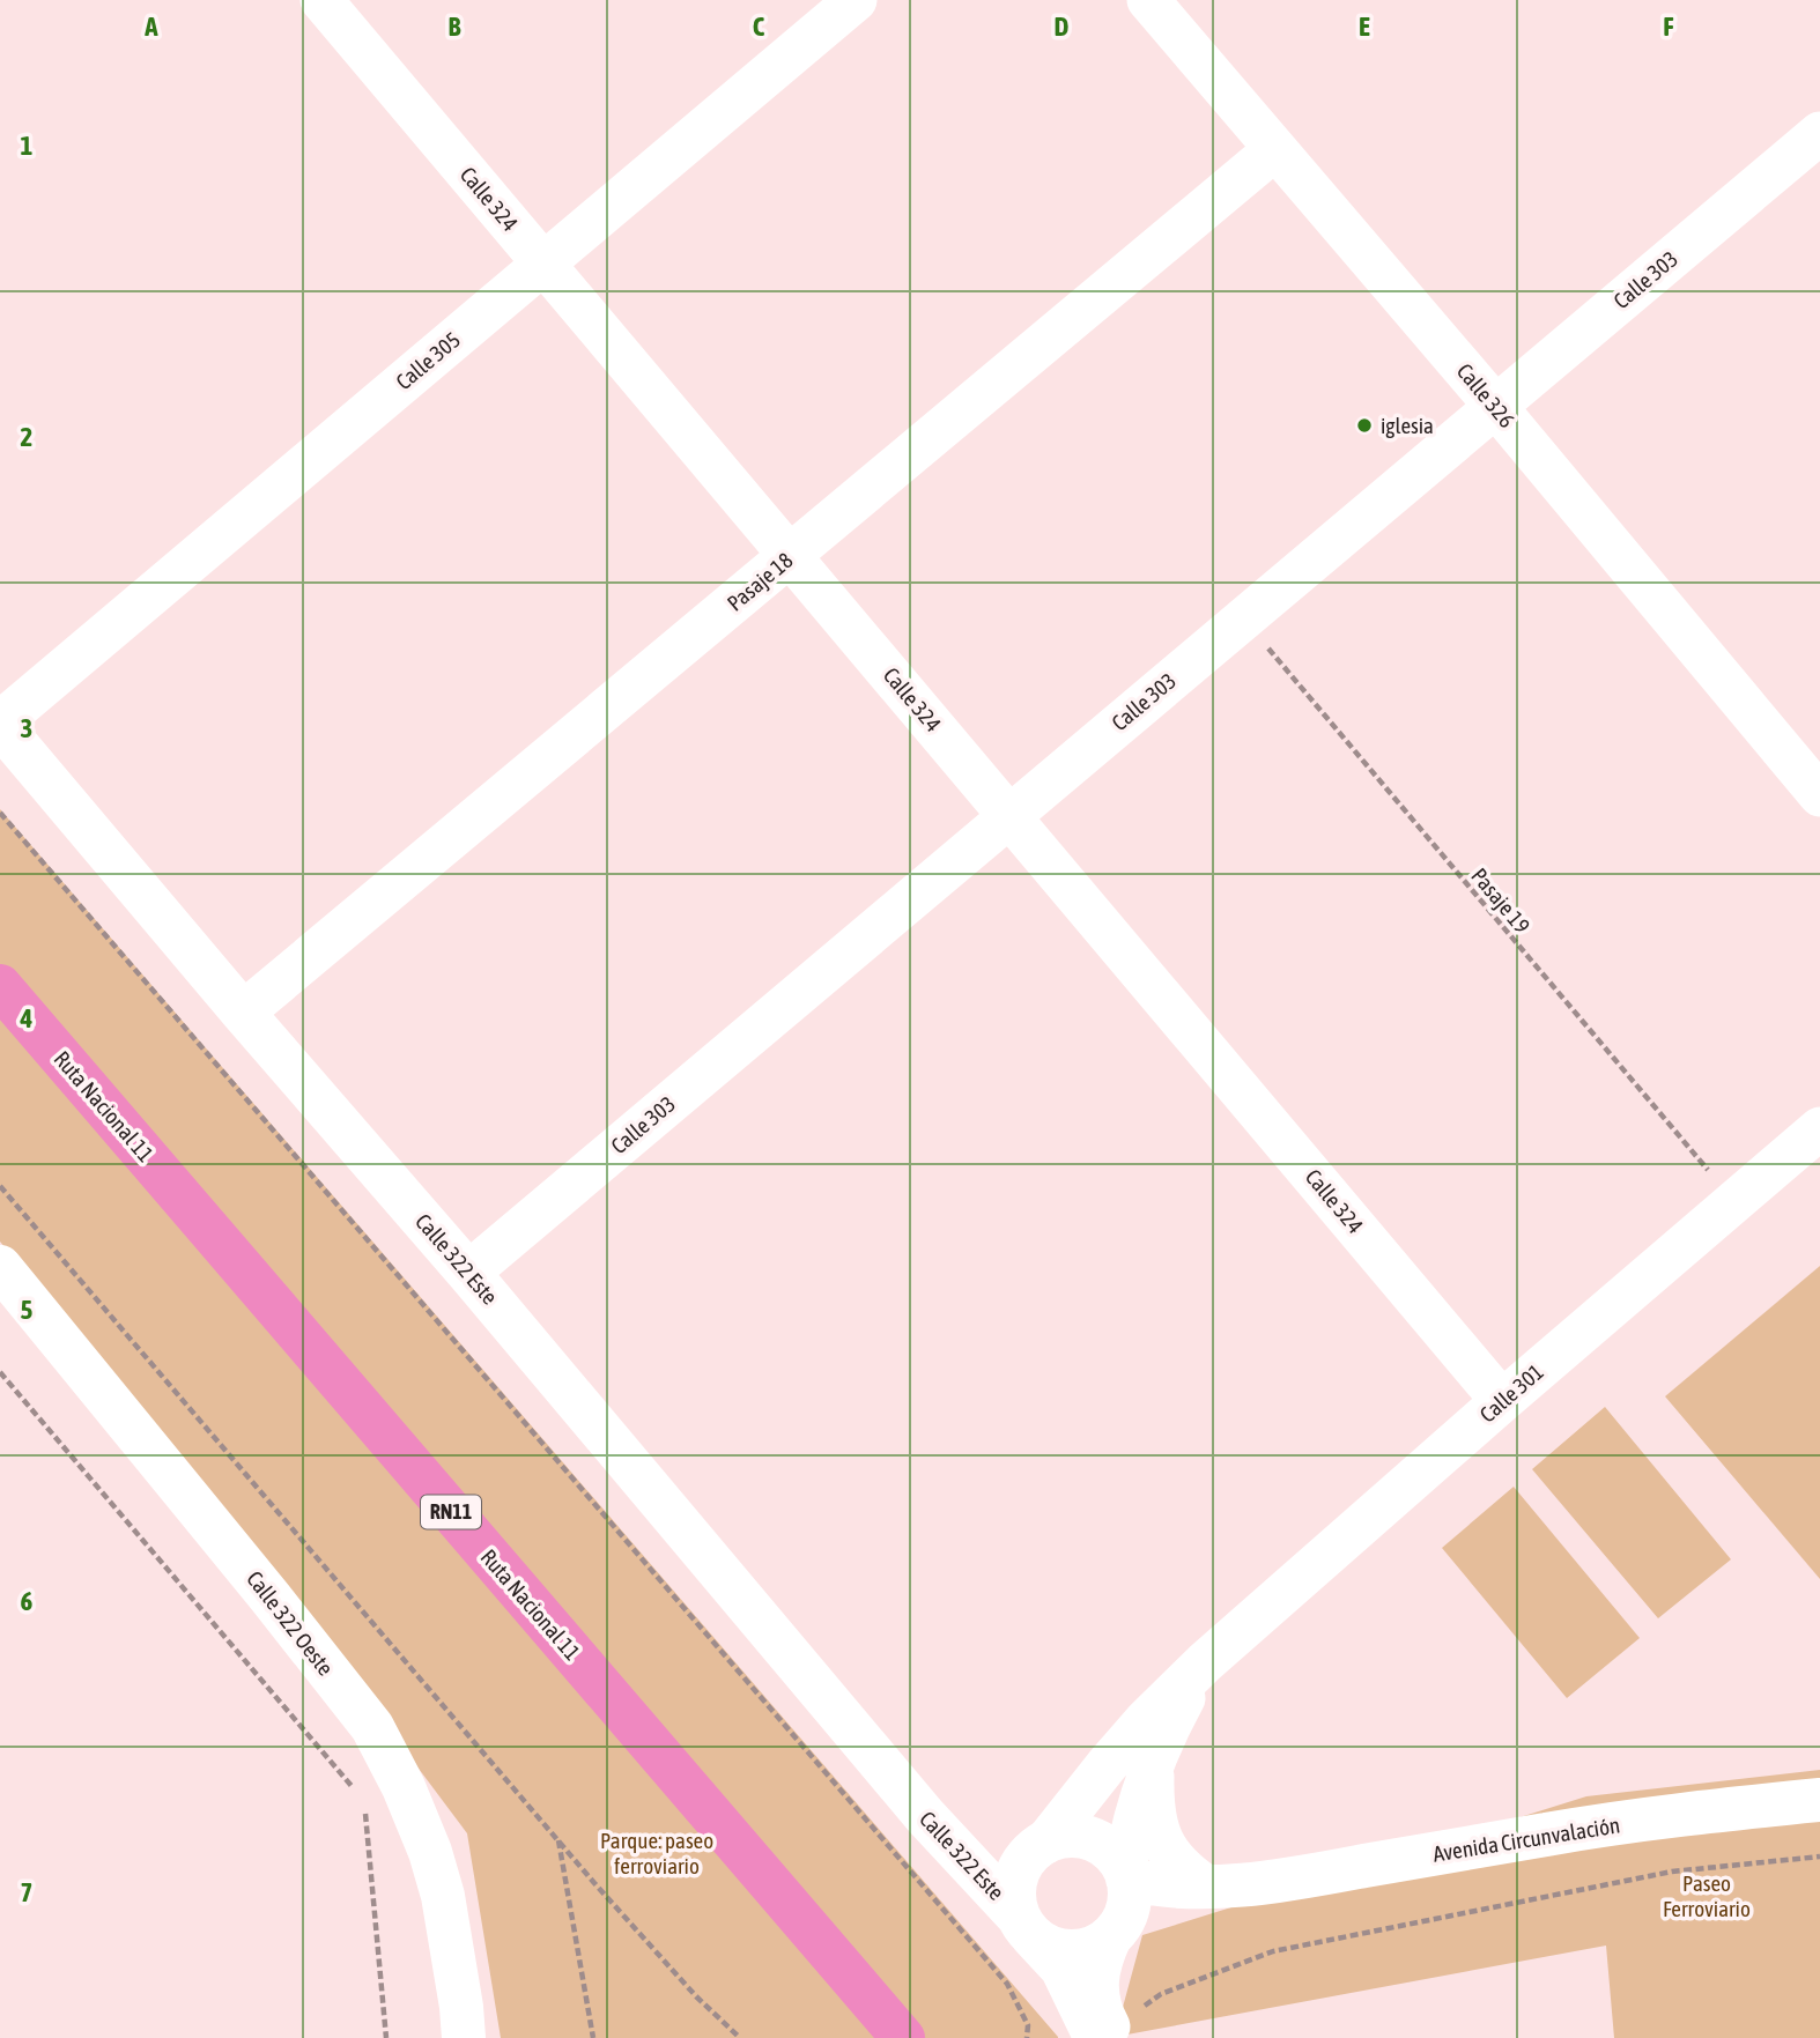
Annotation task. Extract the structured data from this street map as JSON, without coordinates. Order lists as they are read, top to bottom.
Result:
{
  "streets": {
    "highway": ["Ruta Nacional 11", "RN11"],
    "street": [
      "Calle 324",
      "Calle 303",
      "Calle 305",
      "Calle 326",
      "Pasaje 18",
      "Calle 322 Este",
      "Calle 301",
      "Calle 322 Oeste",
      "Avenida Circunvalación"
    ],
    "path": ["Pasaje 19"]
  },
  "crossings": [
    ["Calle 324", "Calle 303"],
    ["Calle 324", "Calle 305"],
    ["Calle 324", "Pasaje 18"],
    ["Calle 324", "Calle 301"],
    ["Calle 303", "Calle 326"],
    ["Calle 303", "Pasaje 19"],
    ["Calle 303", "Calle 322 Este"],
    ["Calle 305", "Calle 322 Este"],
    ["Calle 326", "Pasaje 18"],
    ["Pasaje 18", "Calle 322 Este"],
    ["Pasaje 19", "Calle 301"],
    ["Calle 322 Este", "Calle 301"],
    ["Calle 322 Este", "Avenida Circunvalación"],
    ["Calle 301", "Avenida Circunvalación"]
  ],
  "parks": ["Parque: paseo ferroviario", "Paseo Ferroviario"],
  "places": ["iglesia"],
  "grid": {
    "columns": [
      "A",
      "B",
      "C",
      "D",
      "E",
      "F"
    ],
    "rows": [
      "1",
      "2",
      "3",
      "4",
      "5",
      "6",
      "7"
    ]
  }
}
